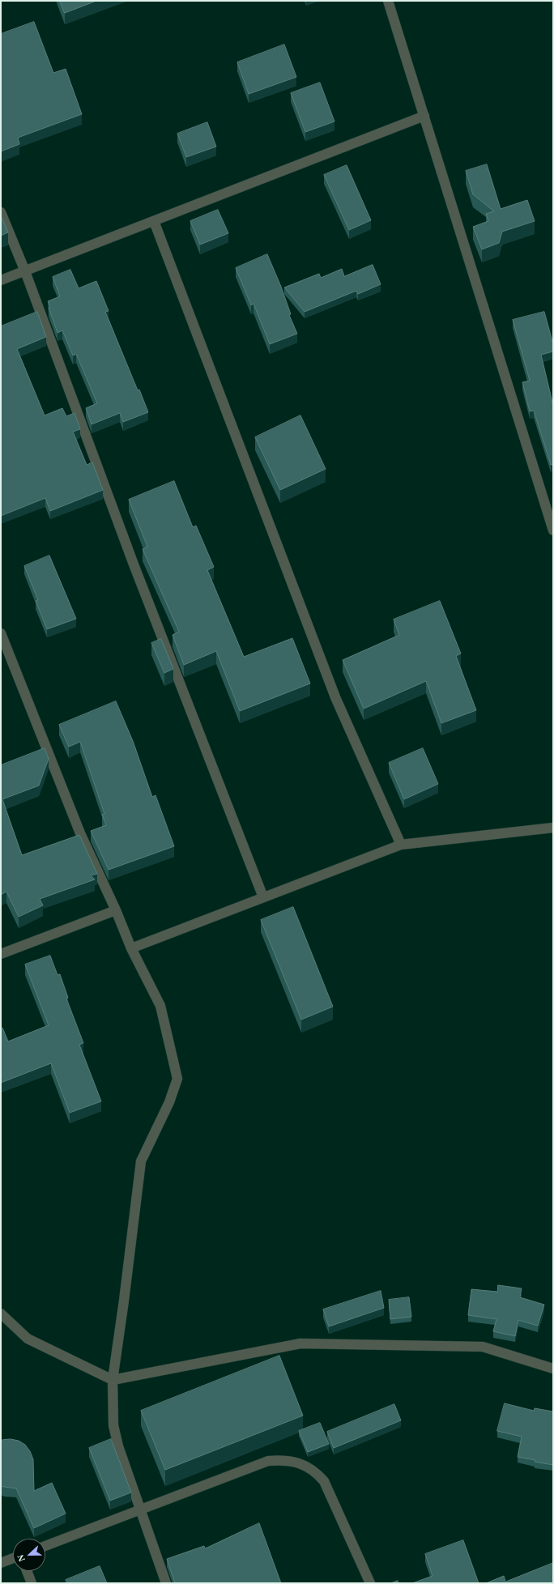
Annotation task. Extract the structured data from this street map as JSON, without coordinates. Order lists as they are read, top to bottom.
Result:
{
  "north": "left"
}
